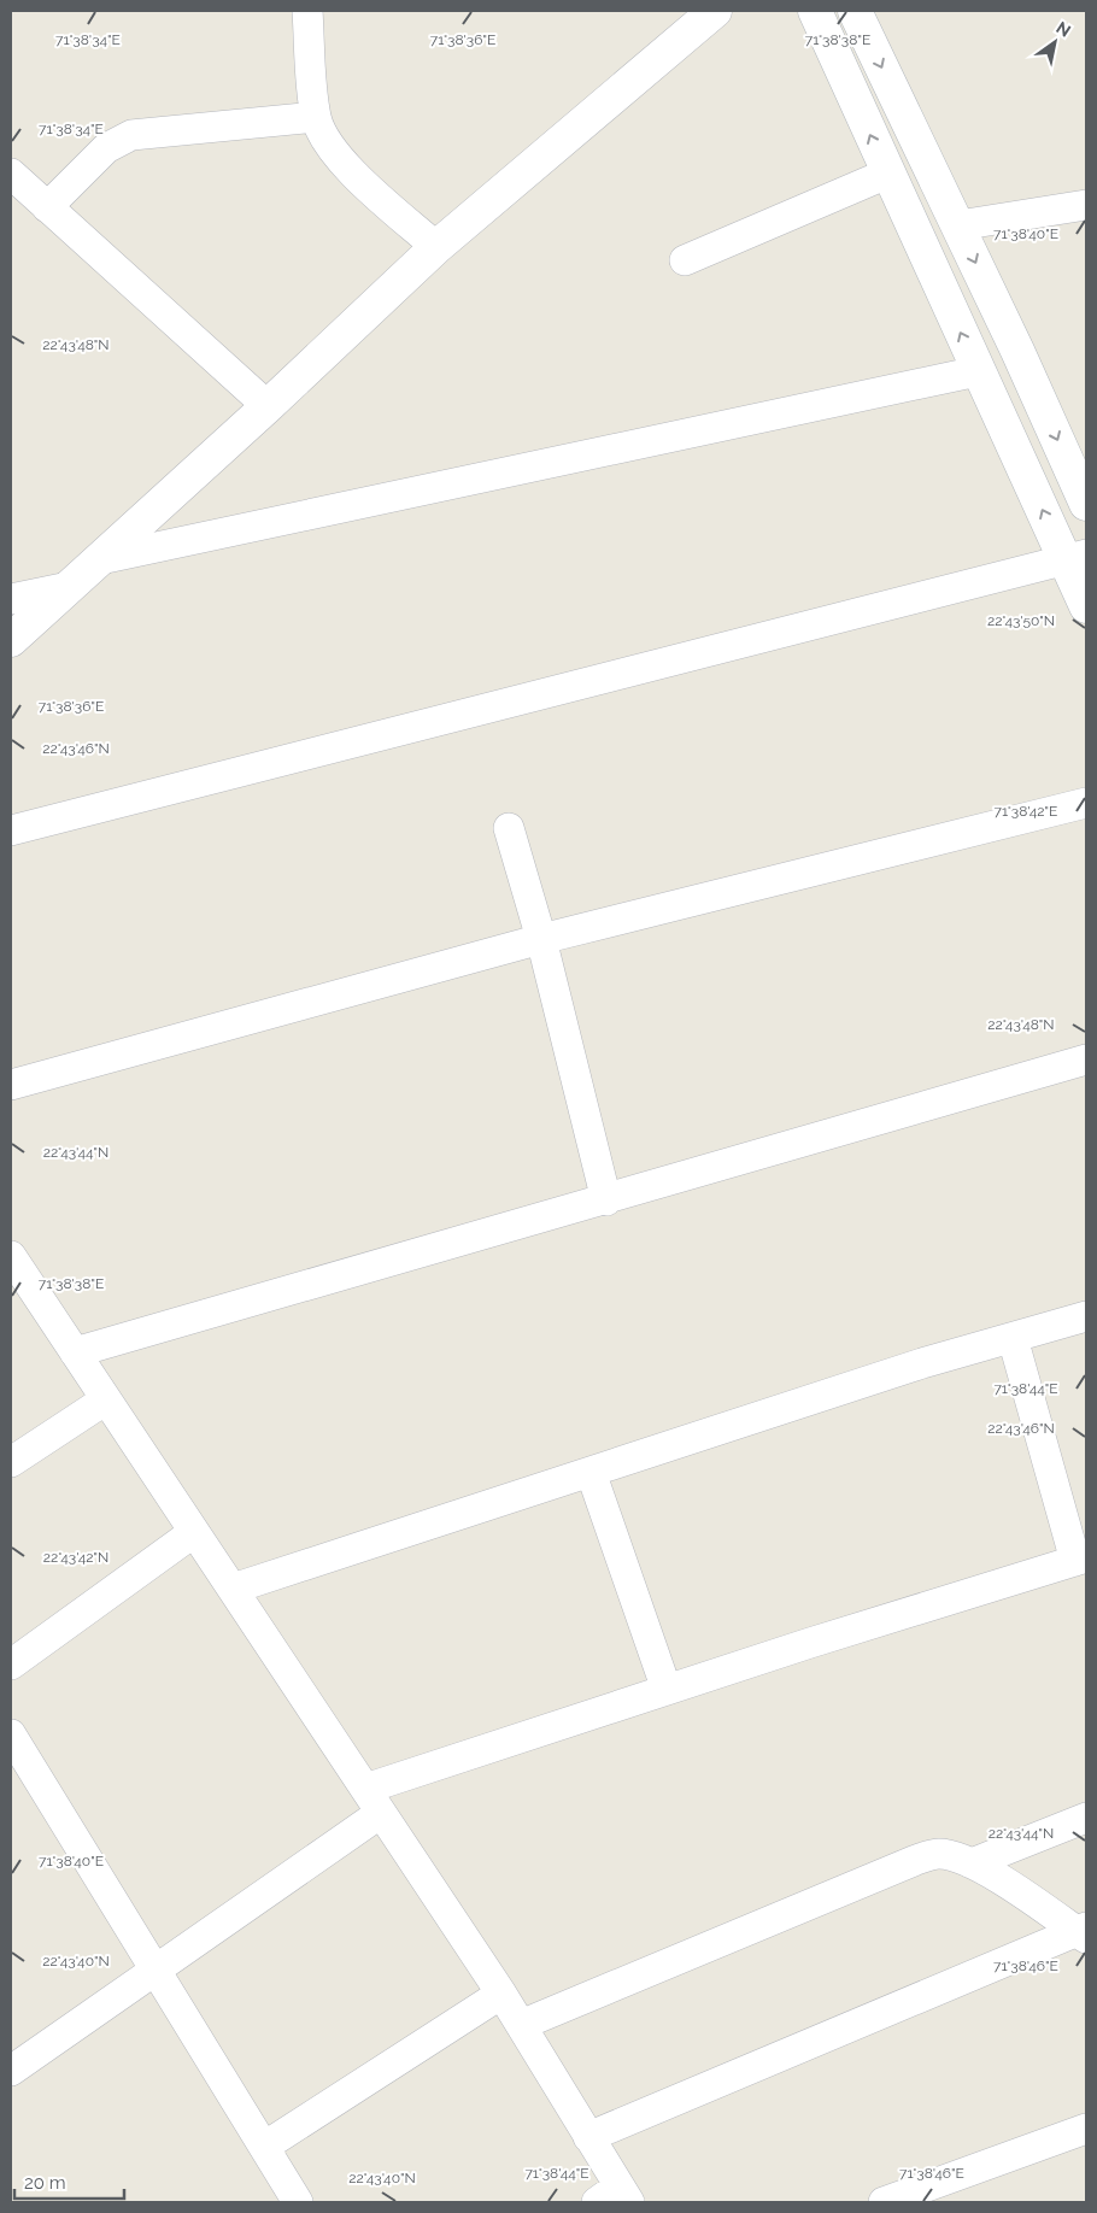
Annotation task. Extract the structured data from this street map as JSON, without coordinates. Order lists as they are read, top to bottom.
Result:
{
  "scale_bar": "20 m",
  "north": "top right",
  "coordinates": [
    "71°38'34\"E",
    "71°38'36\"E",
    "71°38'38\"E",
    "71°38'40\"E",
    "22°43'48\"N",
    "22°43'50\"N",
    "22°43'46\"N",
    "71°38'42\"E",
    "22°43'44\"N",
    "71°38'44\"E",
    "22°43'42\"N",
    "22°43'40\"N",
    "71°38'46\"E"
  ]
}
